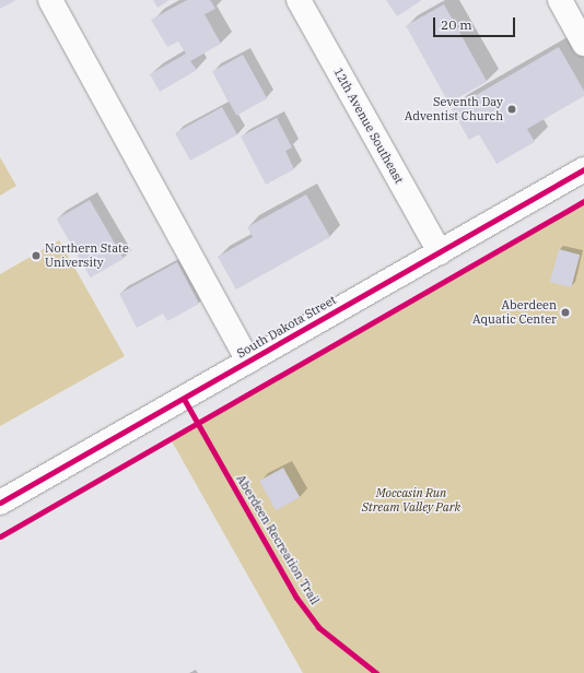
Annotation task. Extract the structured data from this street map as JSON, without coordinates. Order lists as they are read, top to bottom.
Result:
{
  "streets": {
    "street": ["12th Avenue Southeast", "South Dakota Street"],
    "cycle path": ["Aberdeen Recreation Trail"]
  },
  "crossings": [
    ["12th Avenue Southeast", "South Dakota Street"]
  ],
  "parks": ["Moccasin Run Stream Valley Park"],
  "places": ["Seventh Day Adventist Church", "Northern State University", "Aberdeen Aquatic Center"],
  "scale_bar": "20 m"
}
